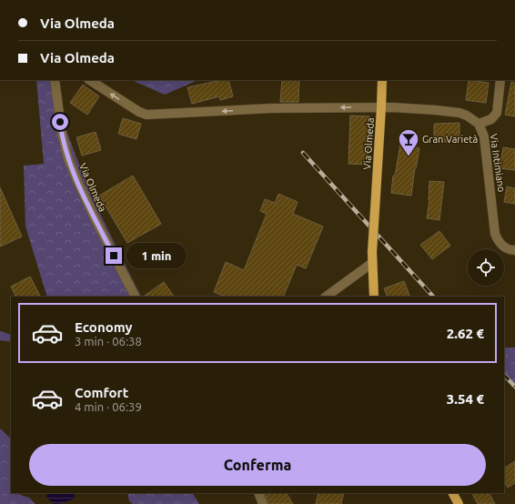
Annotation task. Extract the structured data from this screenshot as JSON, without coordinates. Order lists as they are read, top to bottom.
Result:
{
  "streets": {
    "main road": ["Via Olmeda"],
    "street": ["Via Intimiano"]
  },
  "crossings": [
    ["Via Olmeda", "Via Intimiano"]
  ],
  "one_way": ["Via Intimiano"],
  "places": {
    "bar": ["Gran Varietà"]
  },
  "page": {
    "banner": ["Via Olmeda", "Via Olmeda"],
    "bubble": "1 min",
    "list": [
      {
        "name": "Economy",
        "note": "3 min · 06:38",
        "value": "2.62 €"
      },
      {
        "name": "Comfort",
        "note": "4 min · 06:39",
        "value": "3.54 €"
      }
    ],
    "buttons": "Conferma"
  }
}
